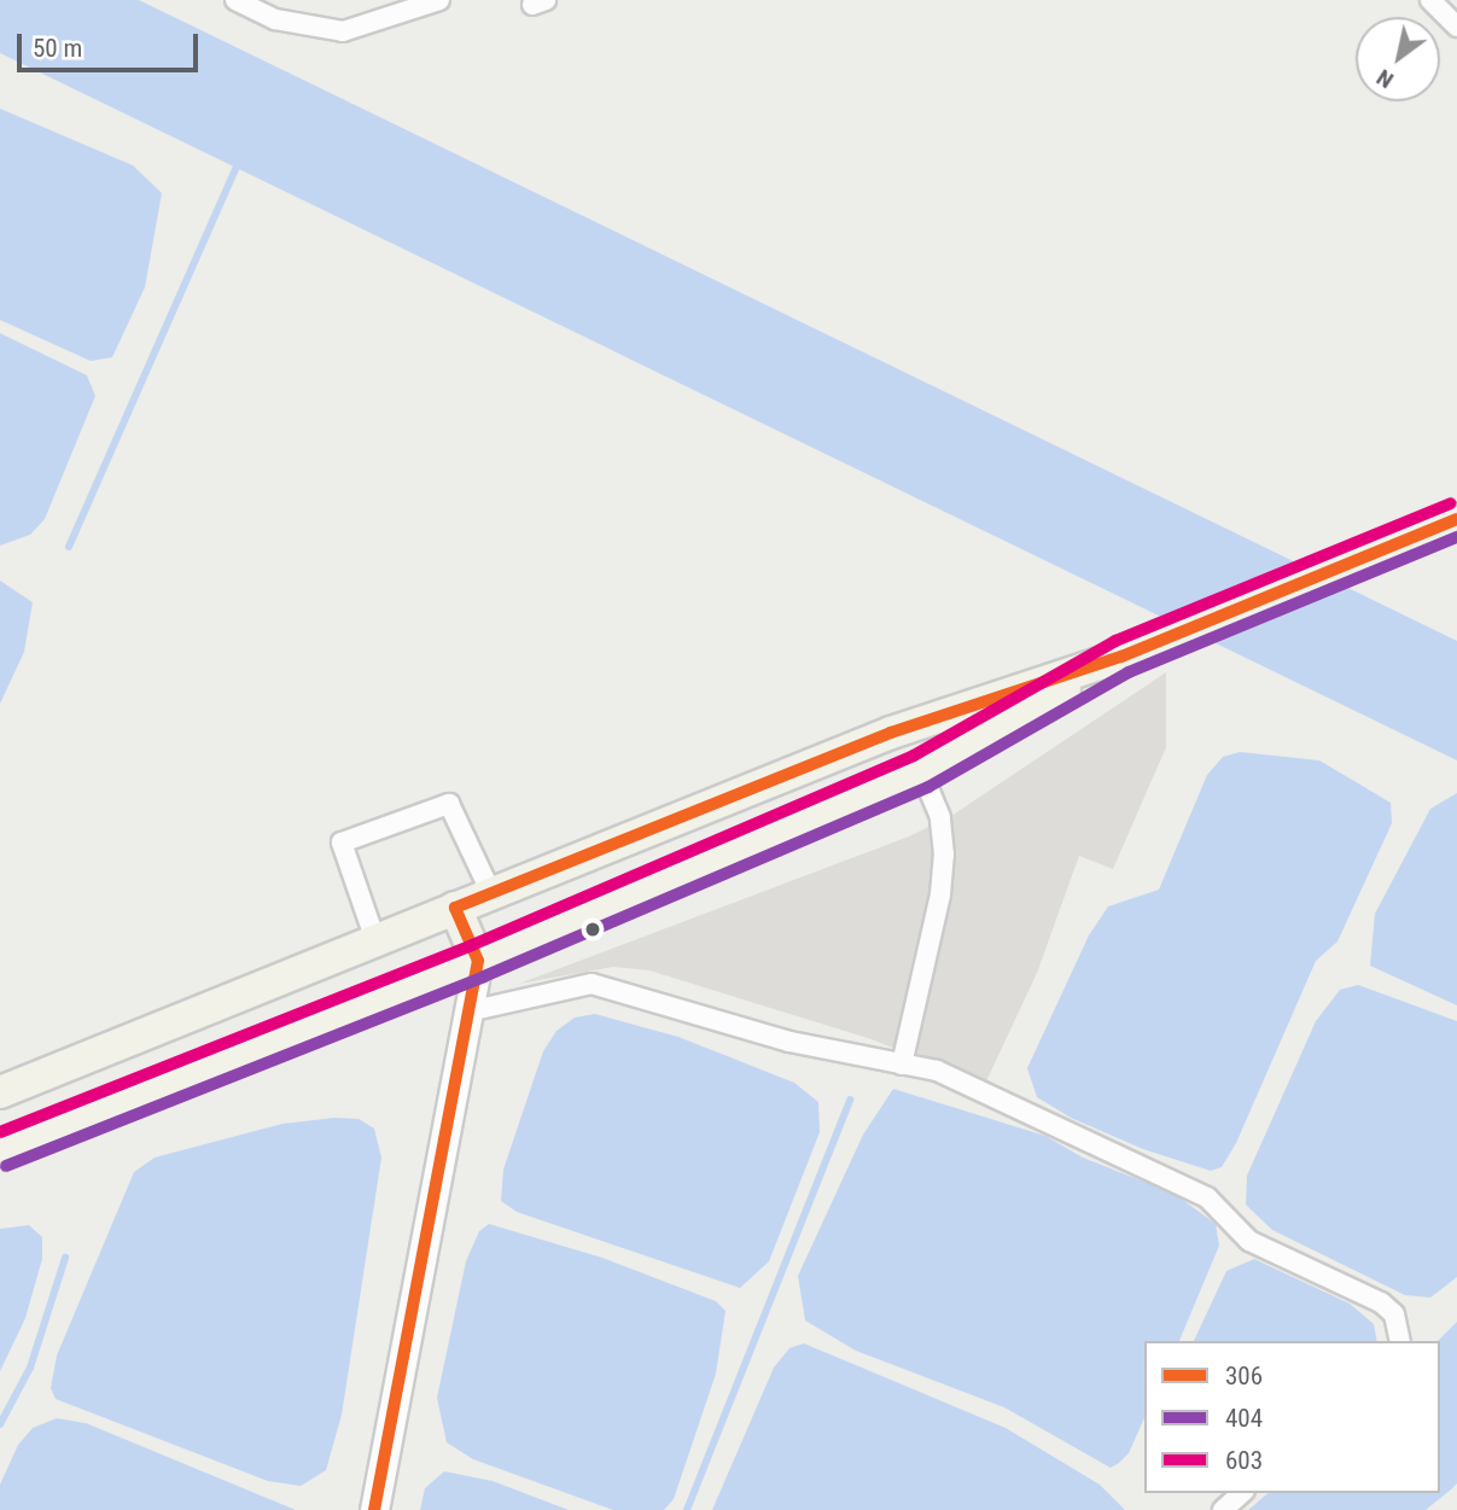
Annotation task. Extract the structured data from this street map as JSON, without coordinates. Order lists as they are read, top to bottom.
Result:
{
  "lines": ["transit line 603", "transit line 306", "transit line 404"],
  "legend": ["306", "404", "603"],
  "scale_bar": "50 m",
  "north": "bottom left"
}
